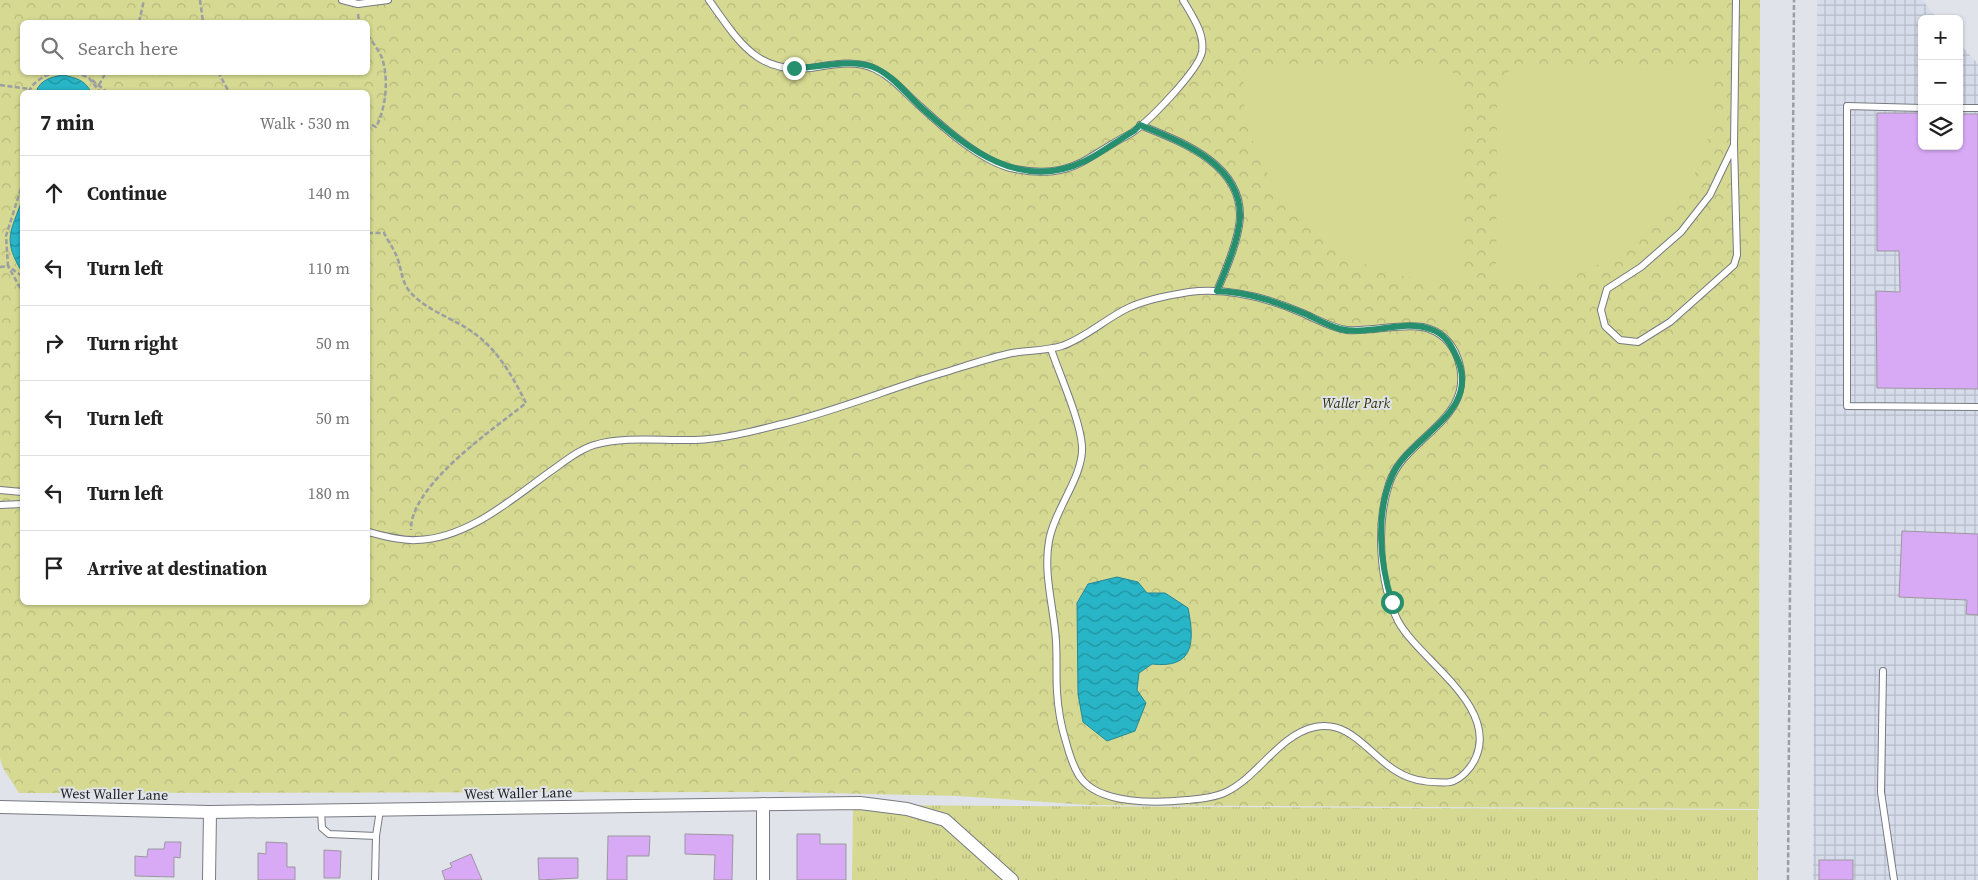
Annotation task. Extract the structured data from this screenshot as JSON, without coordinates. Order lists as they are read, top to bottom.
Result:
{
  "streets": {
    "street": ["West Waller Lane"]
  },
  "parks": ["Waller Park"],
  "page": {
    "map_buttons": ["+", "−"],
    "search": "Search here",
    "heading": ["7 min", "Walk · 530 m"],
    "list": [
      ["Continue", "140 m"],
      ["Turn left", "110 m"],
      ["Turn right", "50 m"],
      ["Turn left", "50 m"],
      ["Turn left", "180 m"],
      "Arrive at destination"
    ]
  }
}
